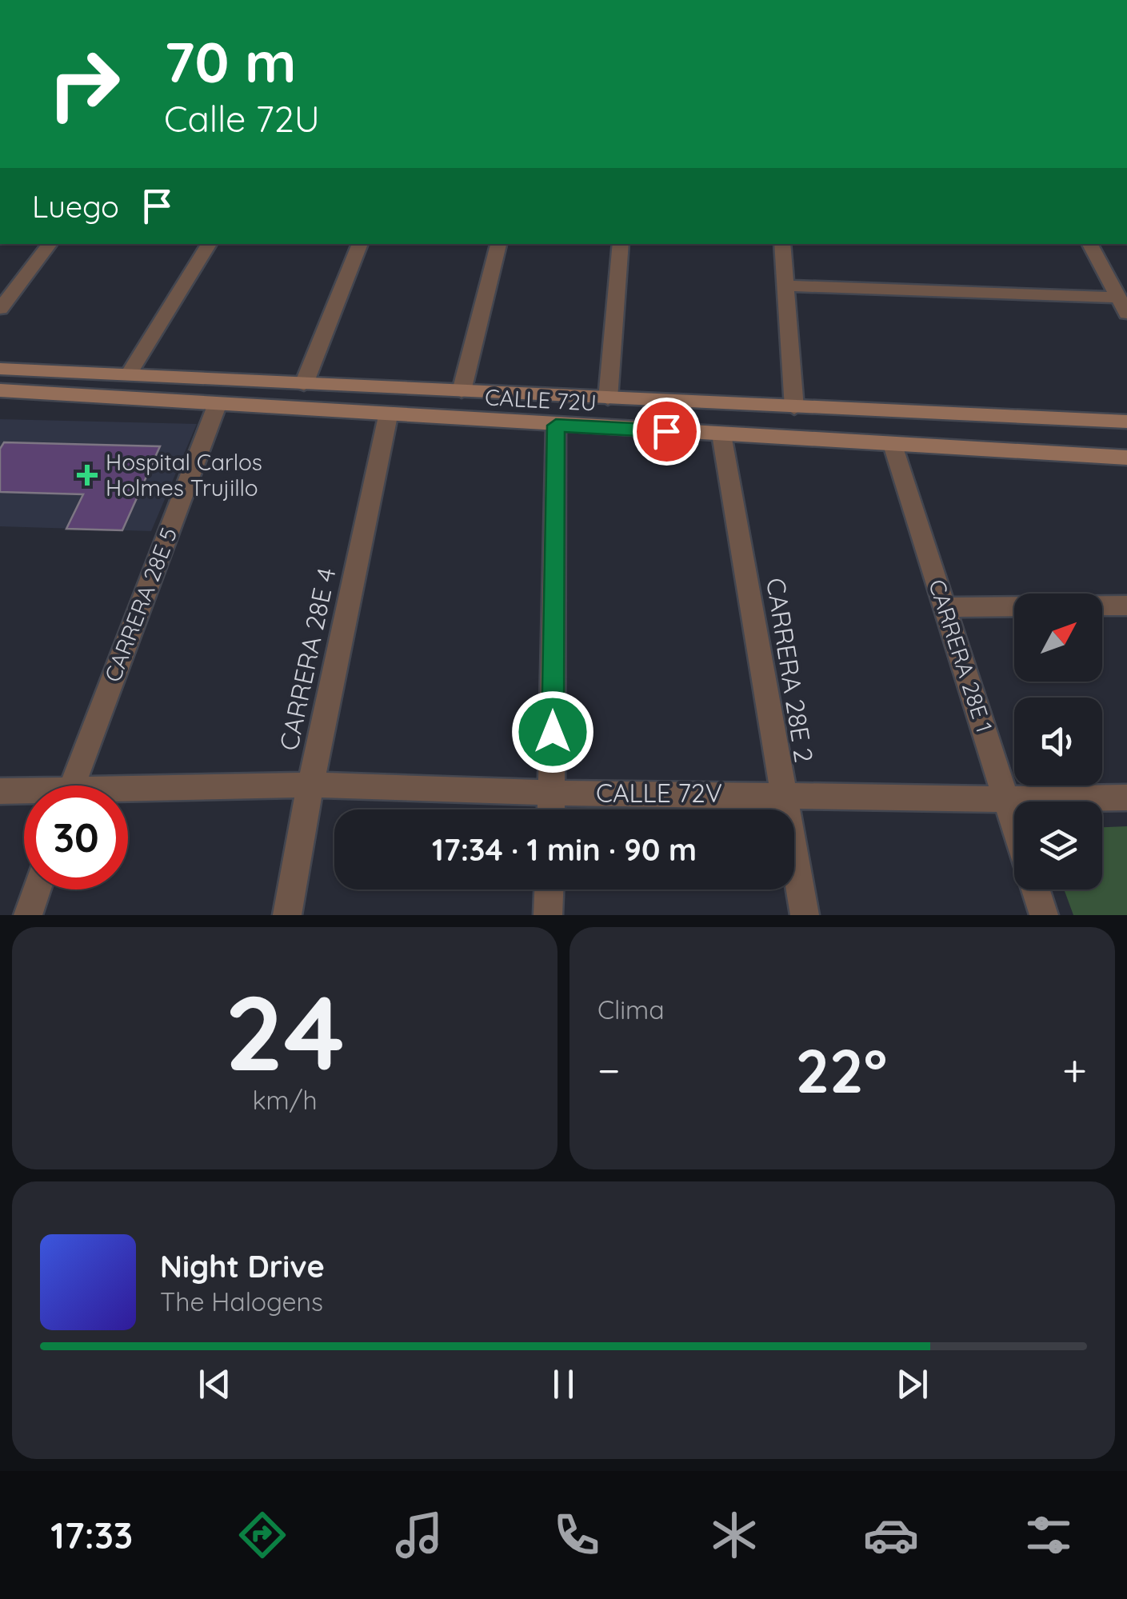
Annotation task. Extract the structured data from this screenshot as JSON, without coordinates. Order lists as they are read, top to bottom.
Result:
{
  "streets": {
    "street": [
      "CALLE 72U",
      "CARRERA 28E 5",
      "CARRERA 28E 1",
      "CARRERA 28E 4",
      "CARRERA 28E 2",
      "CALLE 72V"
    ]
  },
  "crossings": [
    ["CALLE 72U", "CARRERA 28E 5"],
    ["CALLE 72U", "CARRERA 28E 1"],
    ["CALLE 72U", "CARRERA 28E 4"],
    ["CALLE 72U", "CARRERA 28E 2"],
    ["CARRERA 28E 1", "CALLE 72V"],
    ["CARRERA 28E 4", "CALLE 72V"],
    ["CARRERA 28E 2", "CALLE 72V"]
  ],
  "places": {
    "health": ["Hospital Carlos Holmes Trujillo"]
  },
  "north": "top right",
  "page": {
    "turn": ["70 m", "Calle 72U"],
    "then": "Luego",
    "limit": "30",
    "trip": "17:34 · 1 min · 90 m",
    "tile": [
      ["24", "km/h"],
      "Clima"
    ],
    "heat": ["−", "22°", "+"],
    "song": ["Night Drive", "The Halogens"],
    "tabs": "17:33"
  }
}
